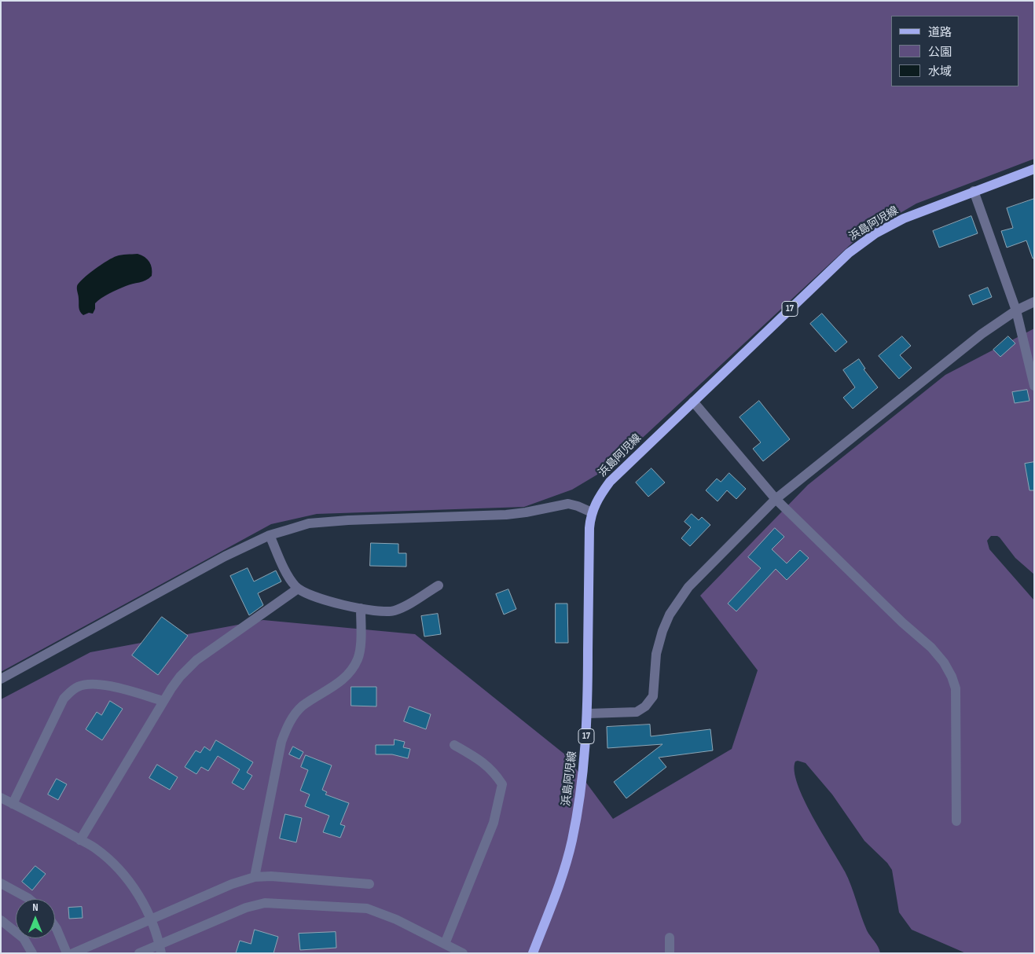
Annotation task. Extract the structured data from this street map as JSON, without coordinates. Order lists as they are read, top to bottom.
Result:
{
  "streets": {
    "main road": ["浜島阿児線", "17"]
  },
  "legend": ["道路", "公園", "水域"],
  "north": "top"
}
